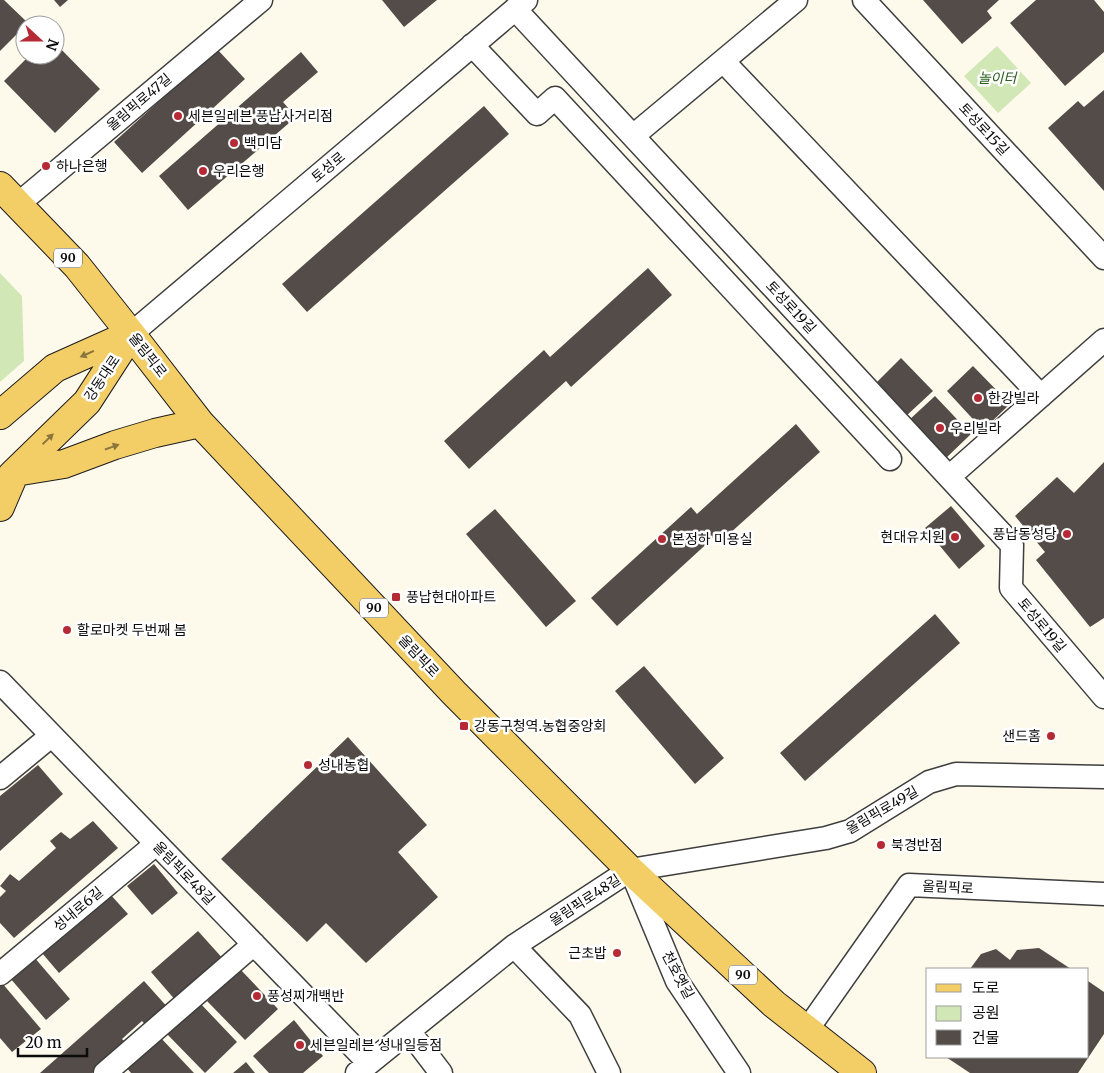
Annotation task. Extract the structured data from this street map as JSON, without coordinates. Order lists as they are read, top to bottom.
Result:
{
  "streets": {
    "main road": ["90", "올림픽로", "강동대로"],
    "street": [
      "올림픽로47길",
      "토성로15길",
      "토성로",
      "토성로19길",
      "올림픽로49길",
      "올림픽로48길",
      "성내로6길",
      "천호옛길"
    ]
  },
  "crossings": [
    ["올림픽로47길", "올림픽로"],
    ["토성로", "토성로19길"],
    ["토성로", "올림픽로"],
    ["토성로", "강동대로"],
    ["올림픽로", "강동대로"],
    ["올림픽로", "올림픽로49길"],
    ["올림픽로", "올림픽로48길"],
    ["올림픽로", "천호옛길"],
    ["올림픽로49길", "올림픽로48길"],
    ["올림픽로49길", "천호옛길"],
    ["올림픽로48길", "성내로6길"],
    ["올림픽로48길", "천호옛길"]
  ],
  "parks": ["놀이터"],
  "places": {
    "other": [
      "세븐일레븐 풍납사거리점",
      "백미담",
      "하나은행",
      "우리은행",
      "한강빌라",
      "우리빌라",
      "풍납동성당",
      "현대유치원",
      "본정하 미용실",
      "할로마켓 두번째 봄",
      "샌드홈",
      "성내농협",
      "북경반점",
      "근초밥",
      "풍성찌개백반",
      "세븐일레븐 성내일등점"
    ],
    "transit": ["풍납현대아파트", "강동구청역.농협중앙회"]
  },
  "legend": ["도로", "공원", "건물"],
  "scale_bar": "20 m",
  "north": "right"
}
